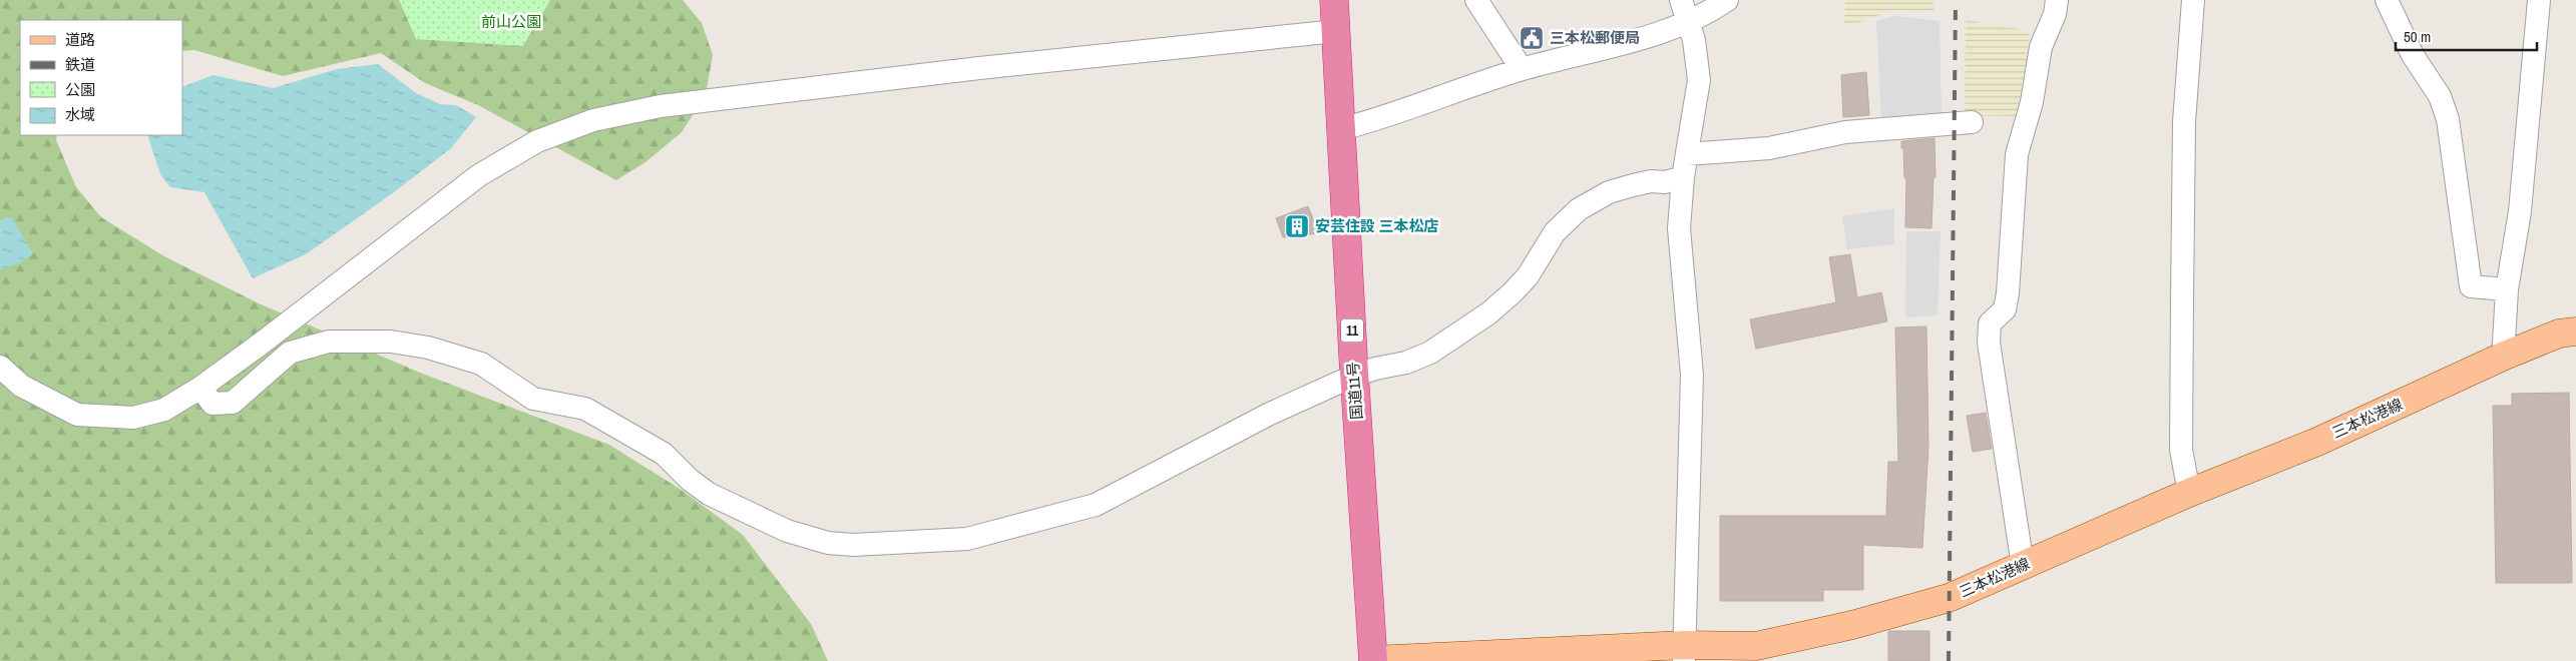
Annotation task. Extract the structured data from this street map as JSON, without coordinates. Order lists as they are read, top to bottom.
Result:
{
  "streets": {
    "highway": ["11", "国道11号"],
    "main road": ["三本松港線"]
  },
  "crossings": [
    ["国道11号", "三本松港線"]
  ],
  "parks": ["前山公園"],
  "places": {
    "public building": ["三本松郵便局"],
    "building": ["安芸住設 三本松店"]
  },
  "legend": [
    "道路",
    "鉄道",
    "公園",
    "水域"
  ],
  "scale_bar": "50 m"
}
